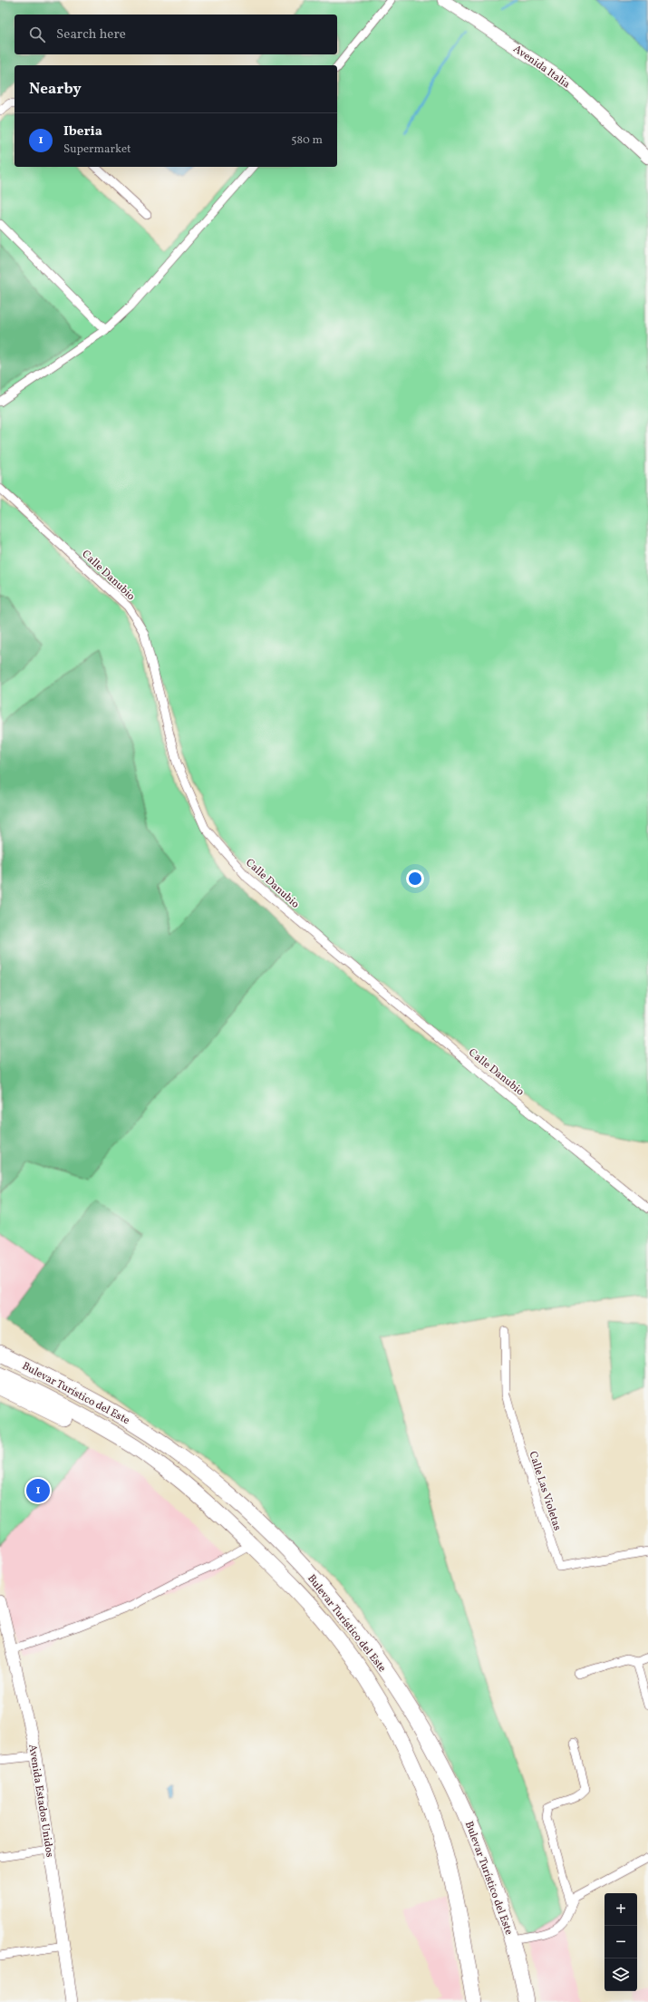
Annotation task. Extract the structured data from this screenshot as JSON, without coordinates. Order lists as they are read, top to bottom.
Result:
{
  "streets": {
    "highway": ["Bulevar Turístico del Este"],
    "street": [
      "Avenida Italia",
      "Calle Danubio",
      "Calle Las Violetas",
      "Avenida Estados Unidos"
    ]
  },
  "page": {
    "search": "Search here",
    "heading": "Nearby",
    "list": [
      {
        "mark": "1",
        "name": "Iberia",
        "note": "Supermarket",
        "value": "580 m"
      }
    ],
    "pins": "1",
    "map_buttons": ["+", "−"]
  }
}
